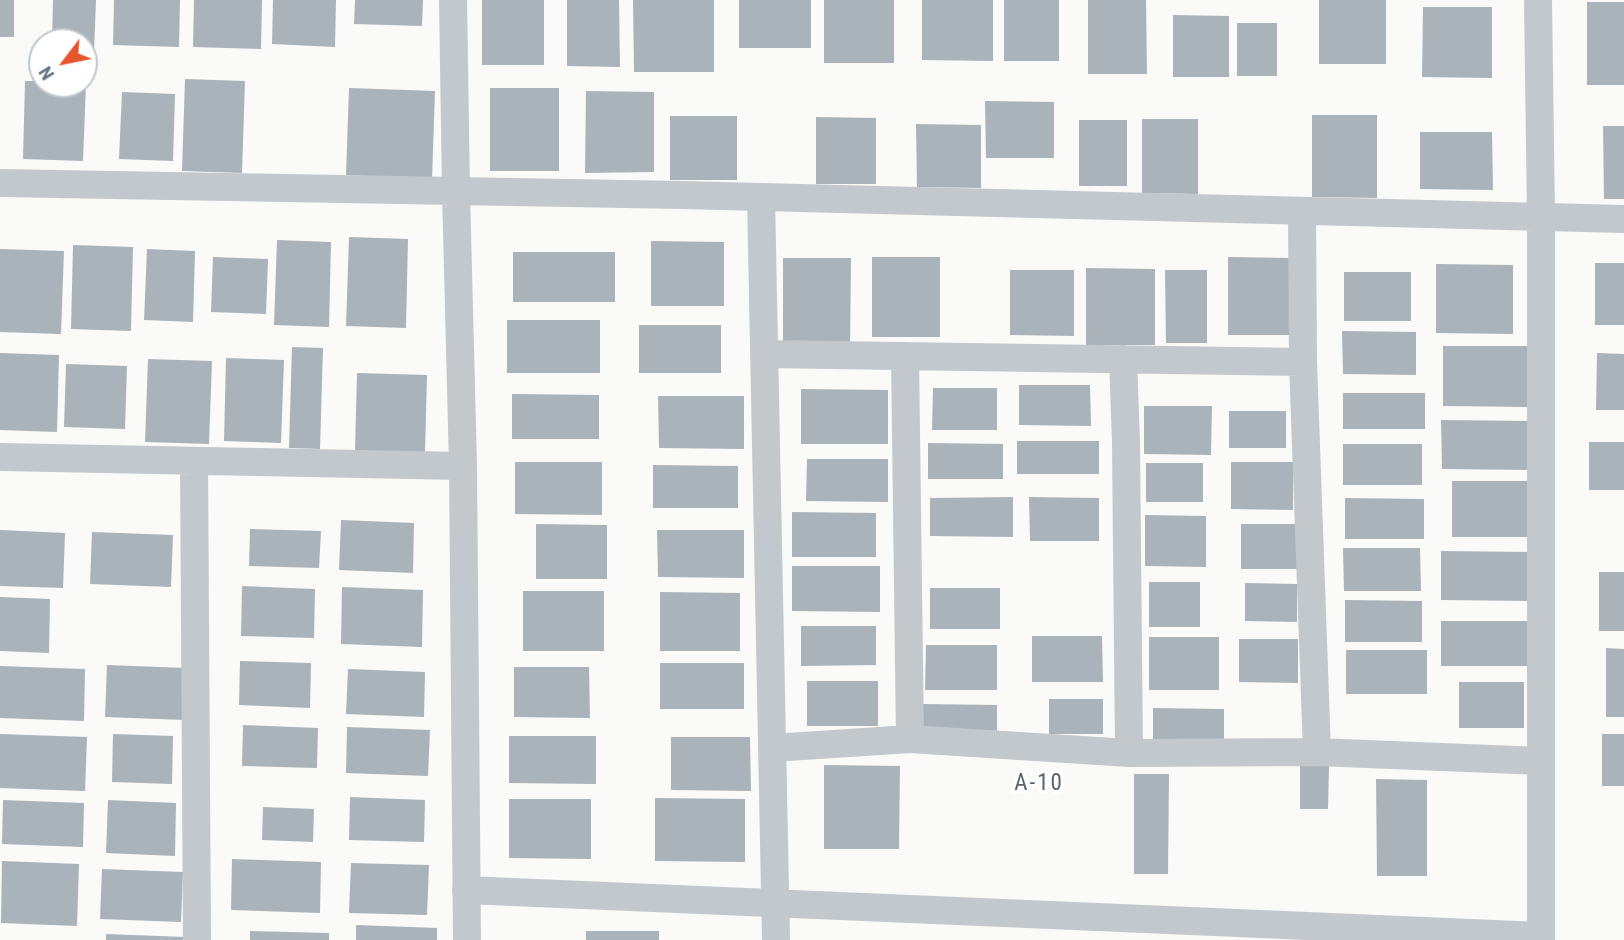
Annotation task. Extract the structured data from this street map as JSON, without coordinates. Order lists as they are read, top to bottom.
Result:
{
  "districts": ["A-10"],
  "north": "bottom left"
}
